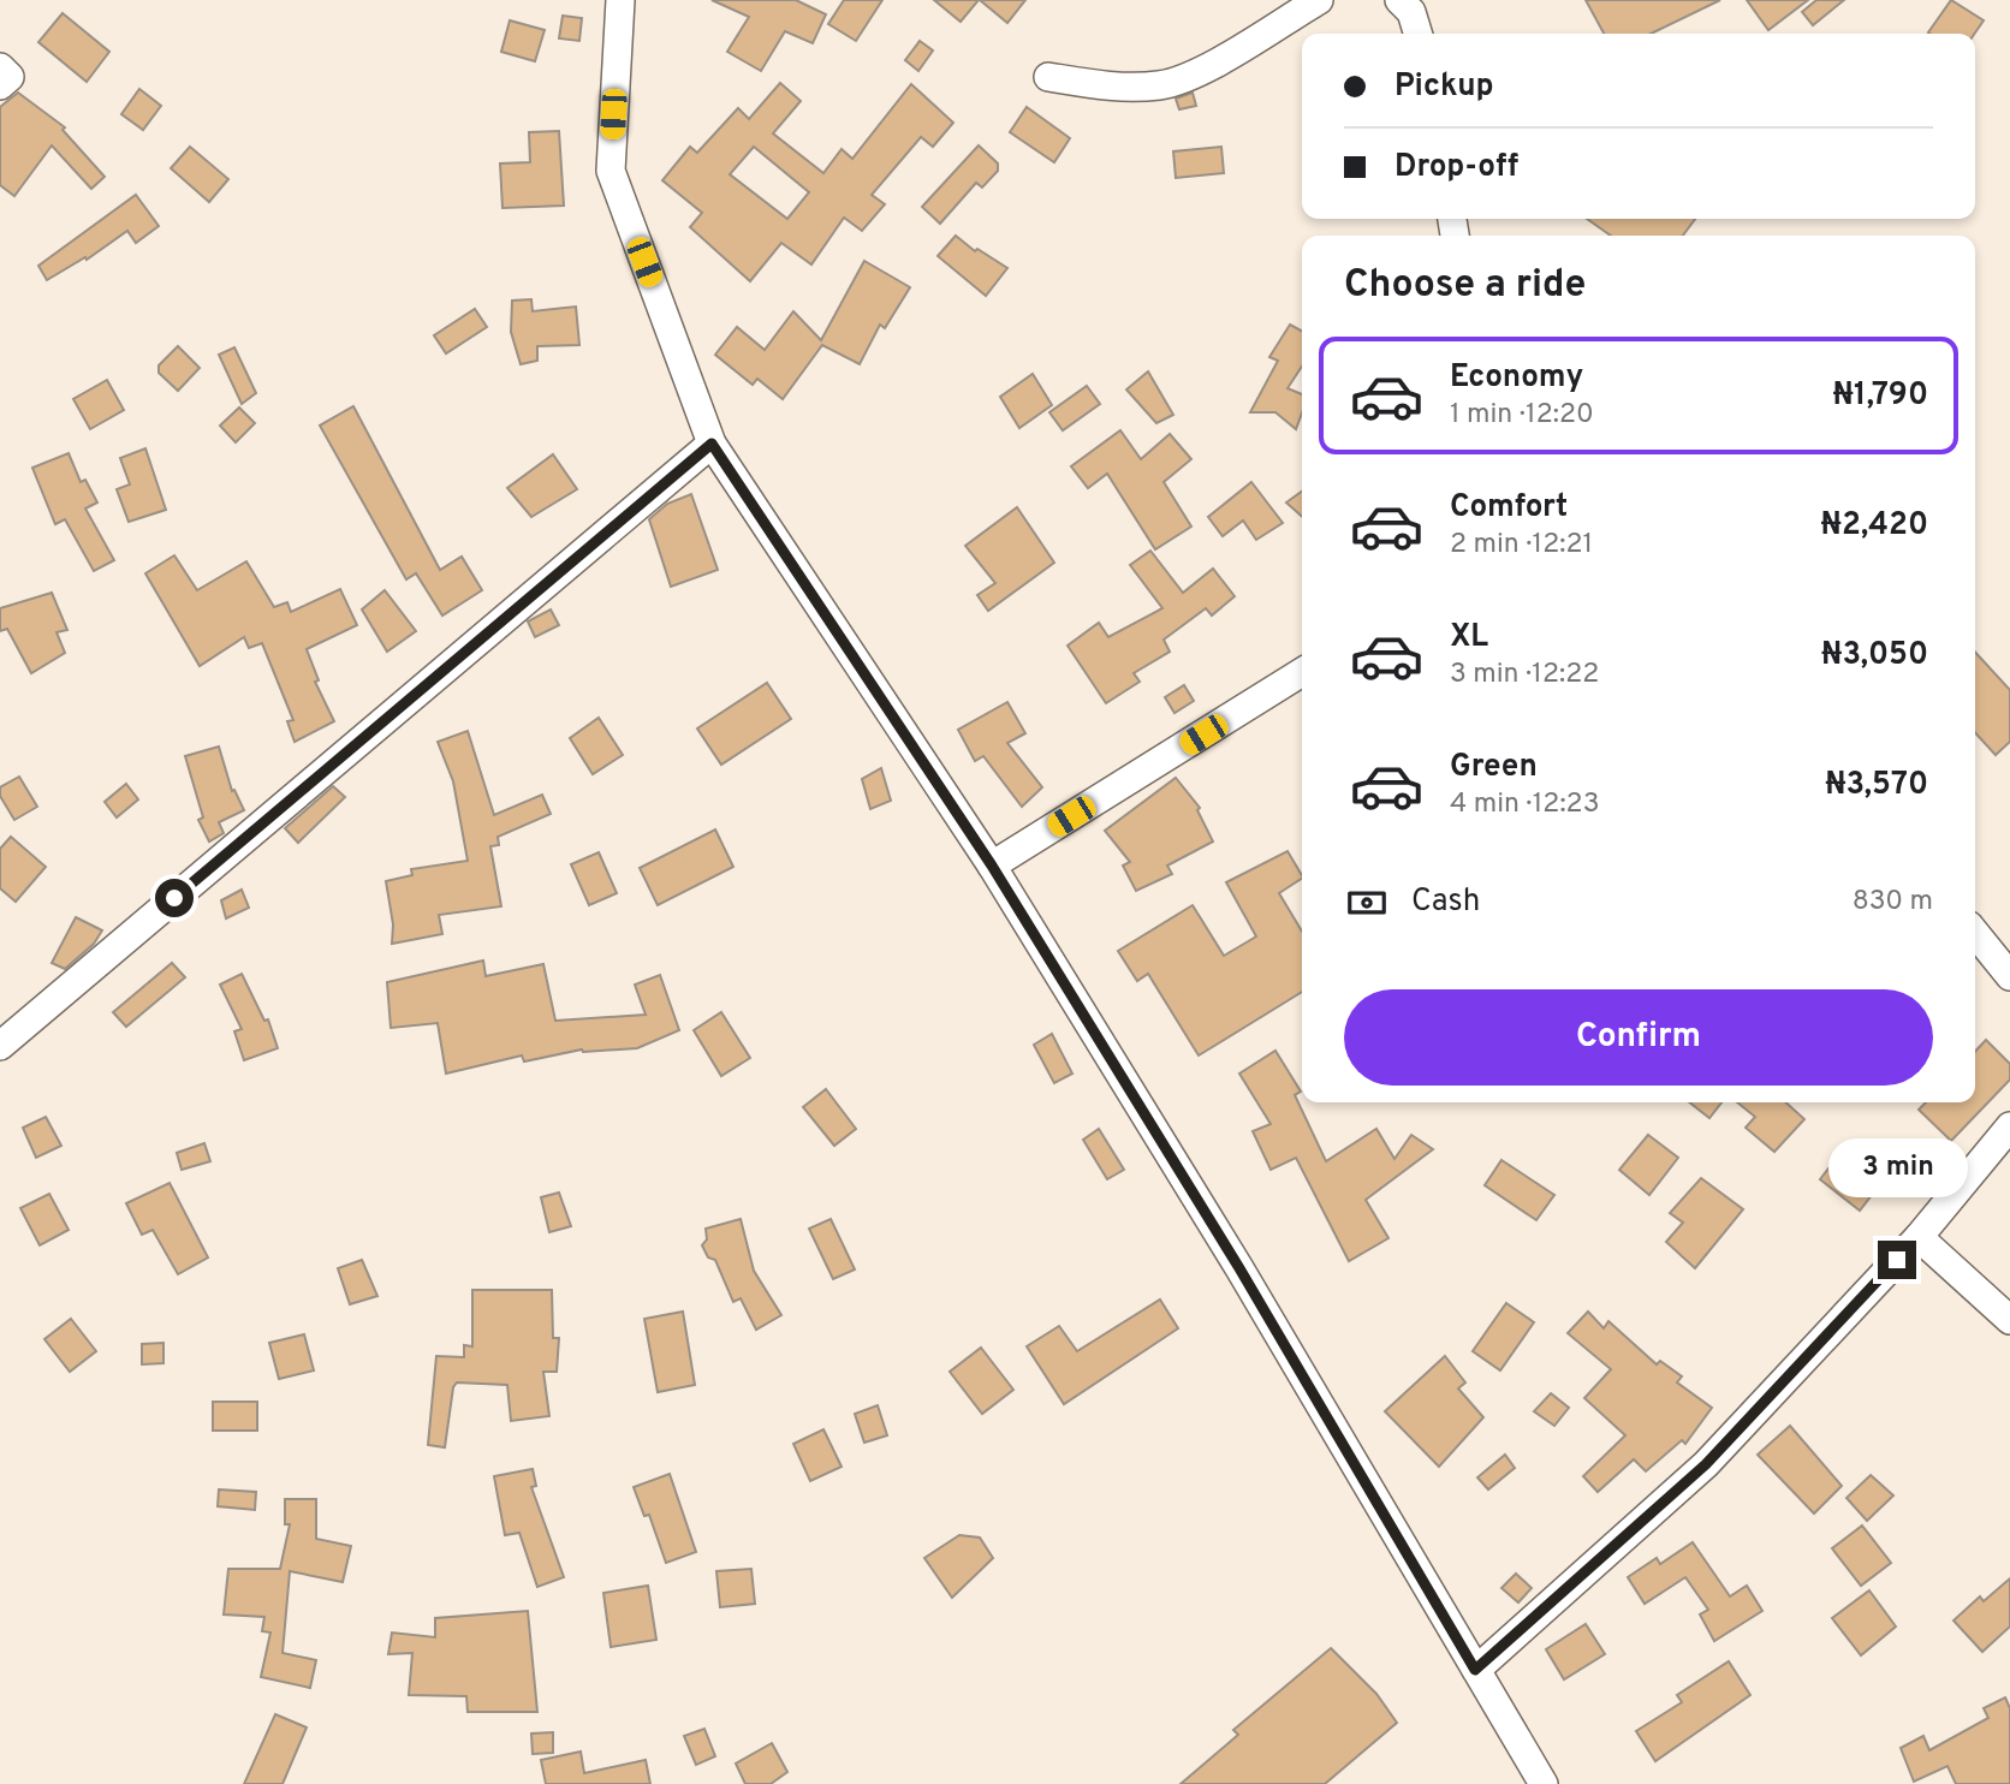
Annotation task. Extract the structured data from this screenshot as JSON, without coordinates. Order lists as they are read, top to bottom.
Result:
{
  "page": {
    "banner": ["Pickup", "Drop-off"],
    "heading": "Choose a ride",
    "list": [
      {
        "name": "Economy",
        "note": "1 min · 12:20",
        "value": "₦1,790"
      },
      {
        "name": "Comfort",
        "note": "2 min · 12:21",
        "value": "₦2,420"
      },
      {
        "name": "XL",
        "note": "3 min · 12:22",
        "value": "₦3,050"
      },
      {
        "name": "Green",
        "note": "4 min · 12:23",
        "value": "₦3,570"
      }
    ],
    "pay": ["Cash", "830 m"],
    "buttons": "Confirm",
    "bubble": "3 min"
  }
}
